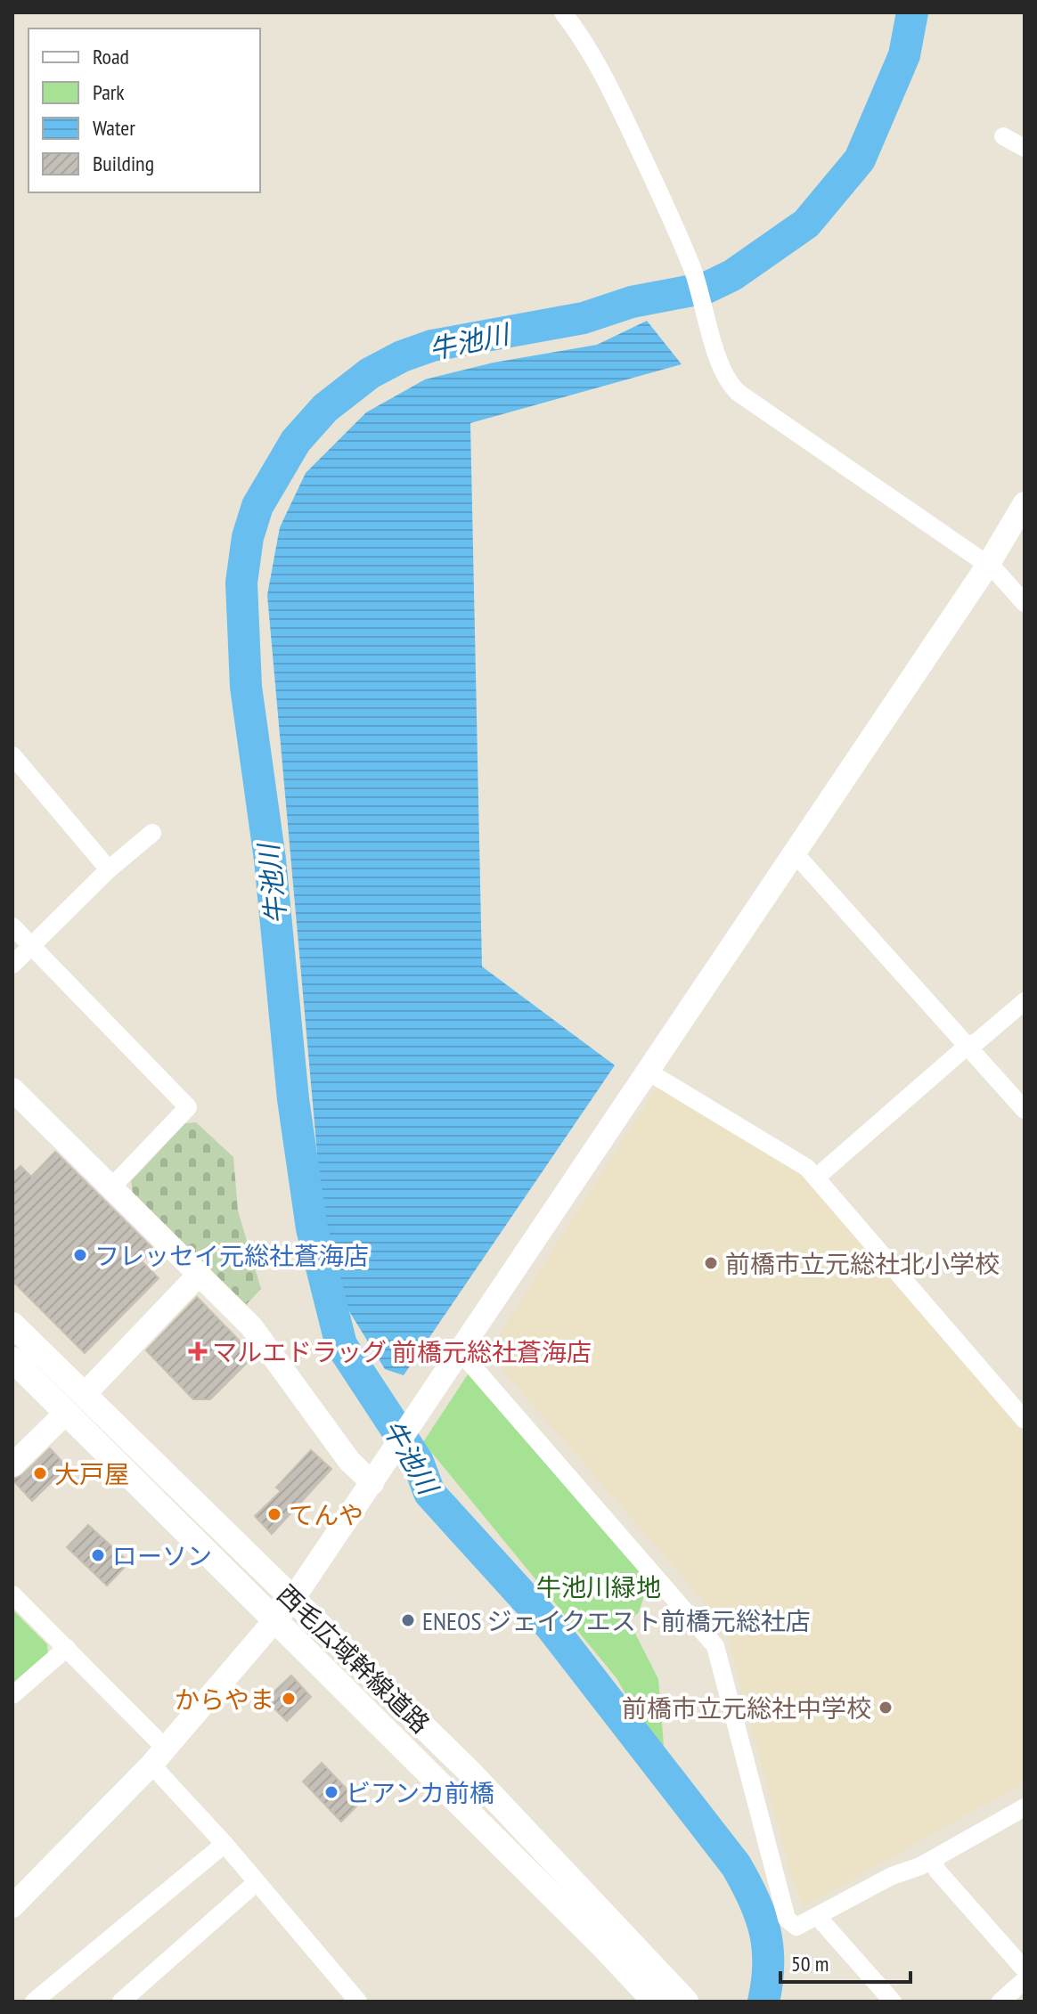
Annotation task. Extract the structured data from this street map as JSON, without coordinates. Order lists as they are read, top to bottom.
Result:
{
  "streets": {
    "main road": ["西毛広域幹線道路"]
  },
  "water": ["牛池川"],
  "parks": ["牛池川緑地"],
  "places": {
    "other": [
      "フレッセイ元総社蒼海店",
      "前橋市立元総社北小学校",
      "大戸屋",
      "てんや",
      "ローソン",
      "ENEOS ジェイクエスト前橋元総社店",
      "からやま",
      "前橋市立元総社中学校",
      "ビアンカ前橋"
    ],
    "health": ["マルエドラッグ 前橋元総社蒼海店"]
  },
  "legend": [
    "Road",
    "Park",
    "Water",
    "Building"
  ],
  "scale_bar": "50 m"
}
